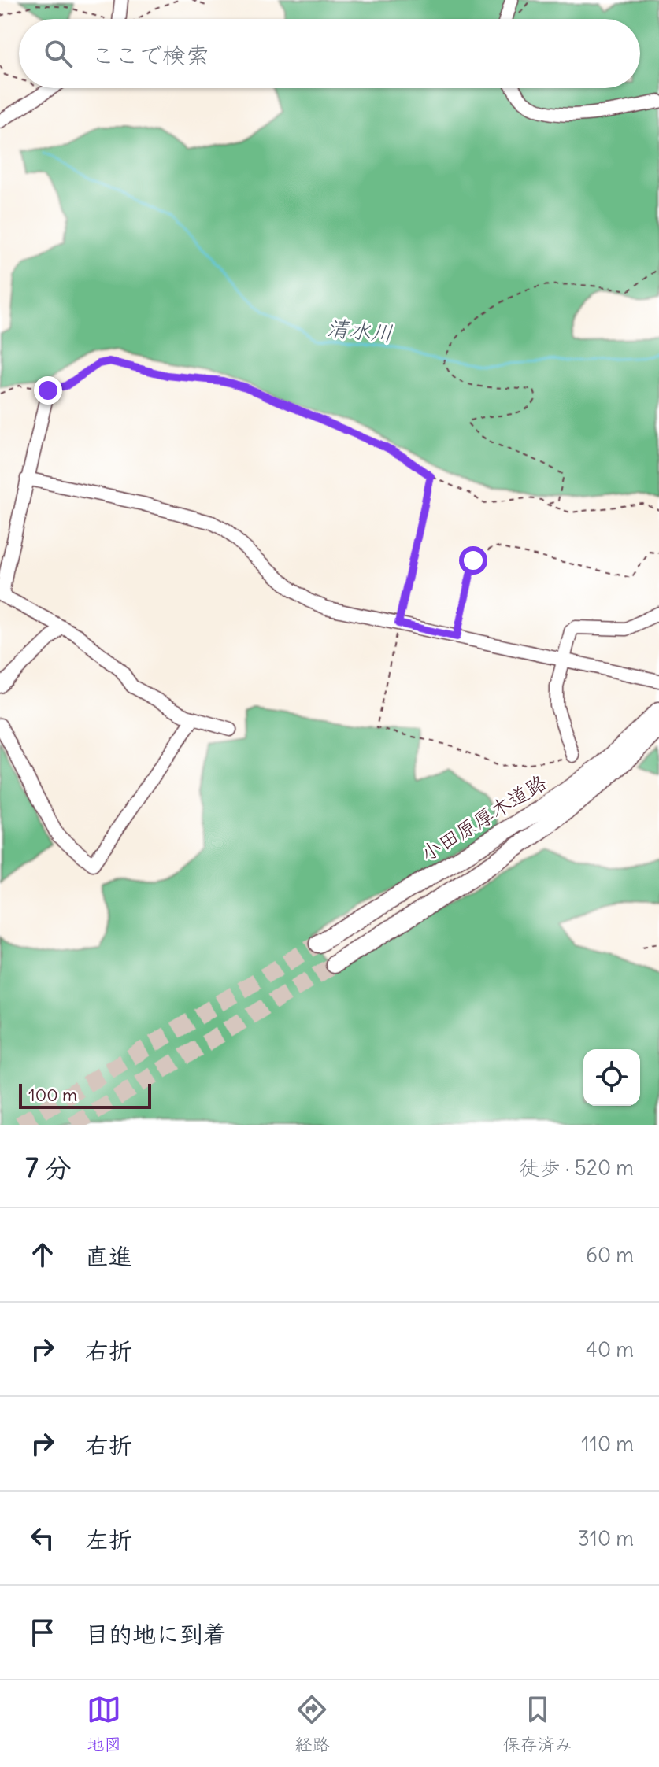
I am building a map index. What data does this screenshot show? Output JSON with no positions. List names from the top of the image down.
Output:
{
  "streets": {
    "highway": ["小田原厚木道路"]
  },
  "water": ["清水川"],
  "scale_bar": "100 m",
  "page": {
    "search": "ここで検索",
    "scale": "100 m",
    "heading": ["7 分", "徒歩 · 520 m"],
    "list": [
      ["直進", "60 m"],
      ["右折", "40 m"],
      ["右折", "110 m"],
      ["左折", "310 m"],
      "目的地に到着"
    ],
    "nav": ["地図", "経路", "保存済み"]
  }
}
